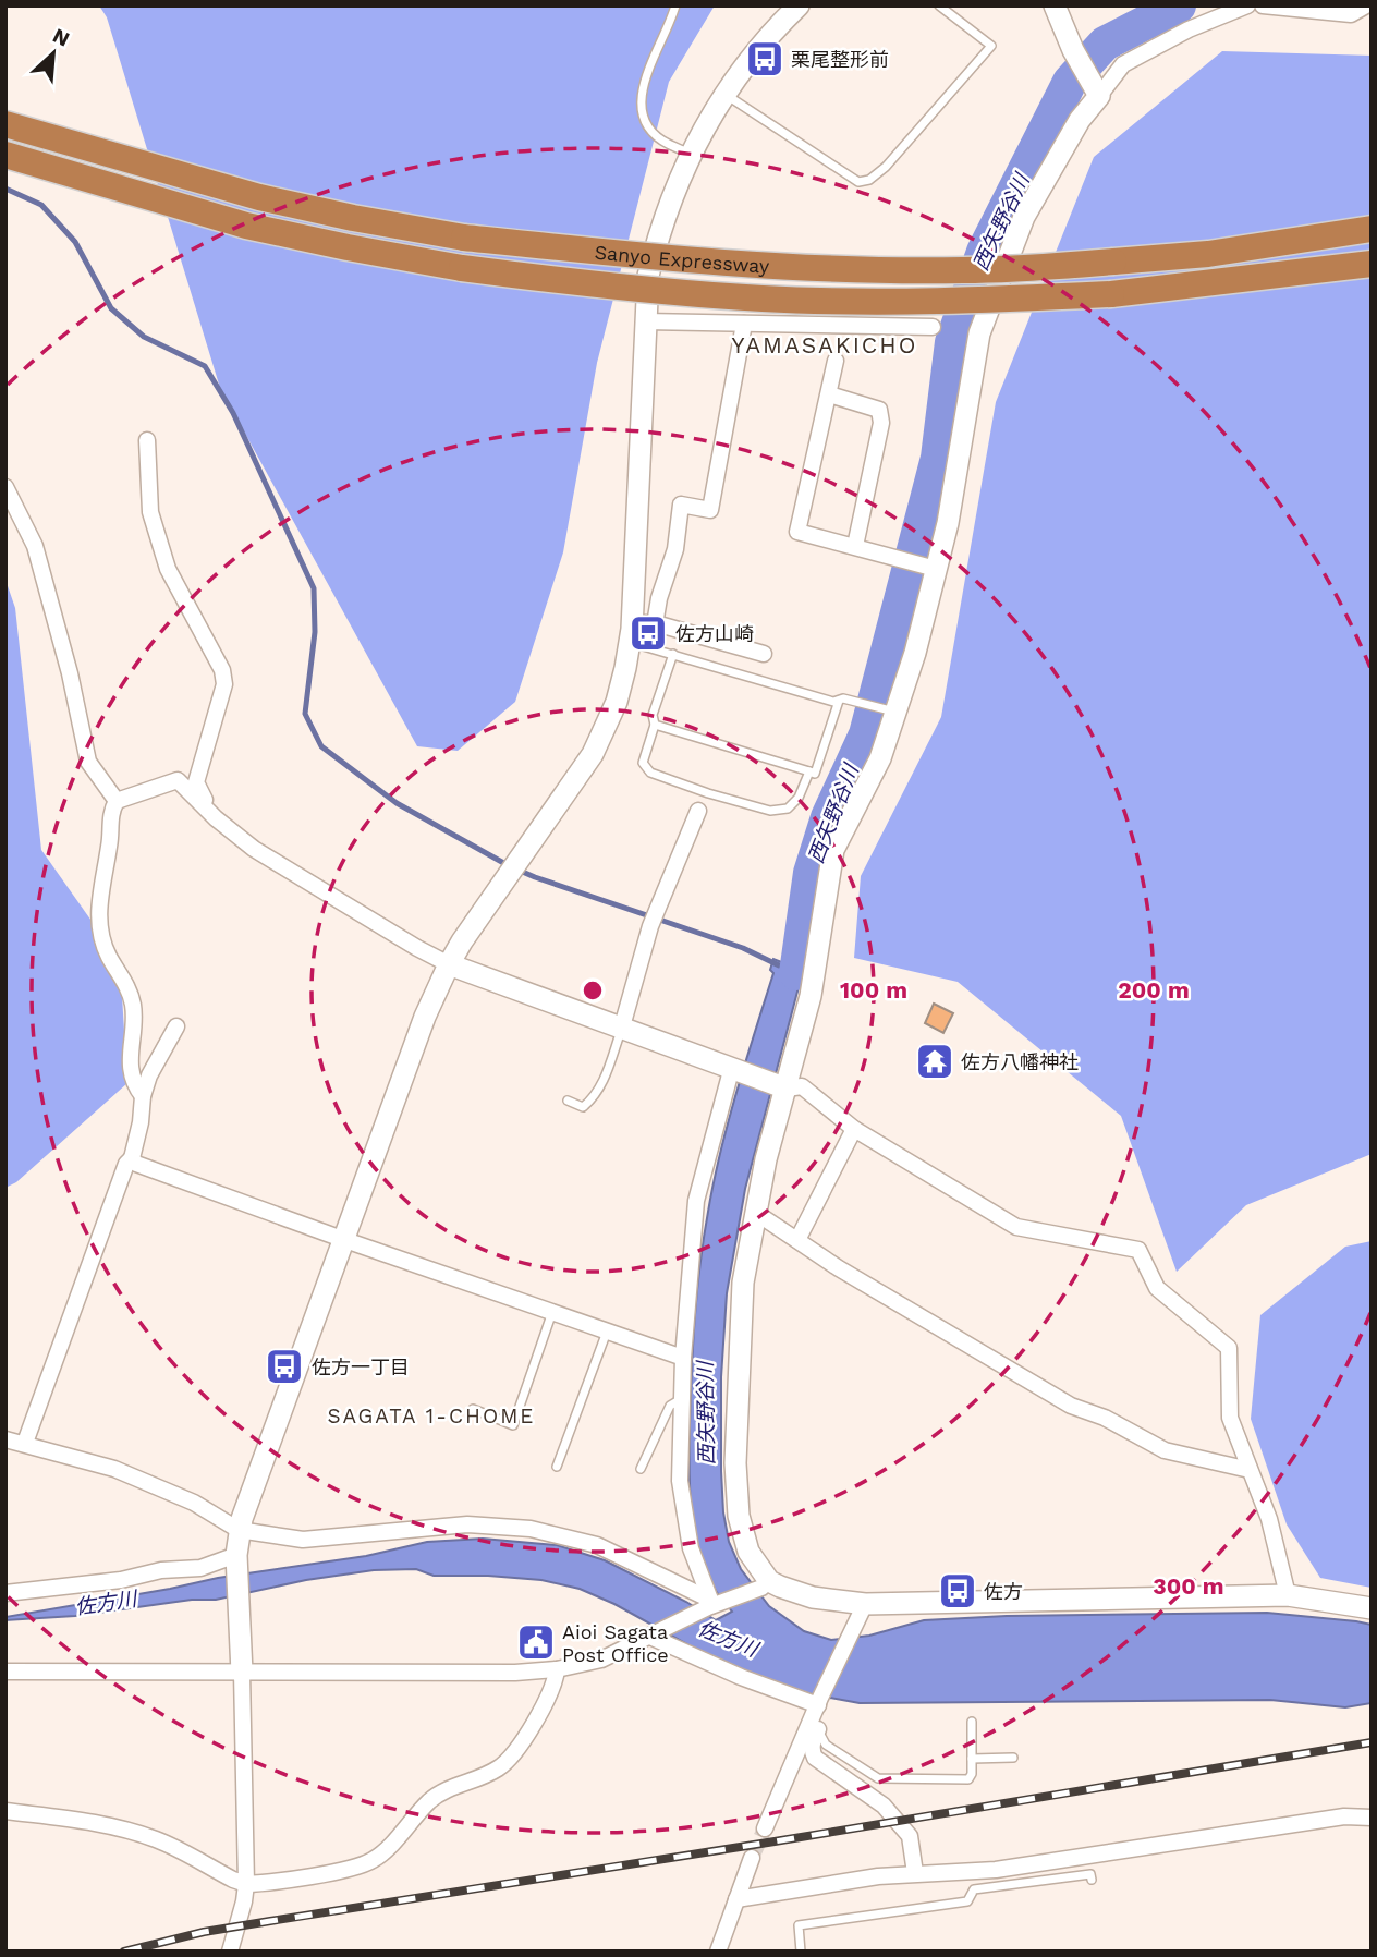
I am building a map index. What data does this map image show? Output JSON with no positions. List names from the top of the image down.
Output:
{
  "streets": {
    "highway": ["Sanyo Expressway"]
  },
  "districts": ["YAMASAKICHO", "SAGATA 1-CHOME"],
  "water": ["西矢野谷川", "佐方川"],
  "places": {
    "bus stop": [
      "栗尾整形前",
      "佐方山崎",
      "佐方一丁目",
      "佐方"
    ],
    "temple": ["佐方八幡神社"],
    "public building": ["Aioi Sagata Post Office"]
  },
  "north": "top right",
  "rings": ["100 m", "200 m", "300 m"]
}
